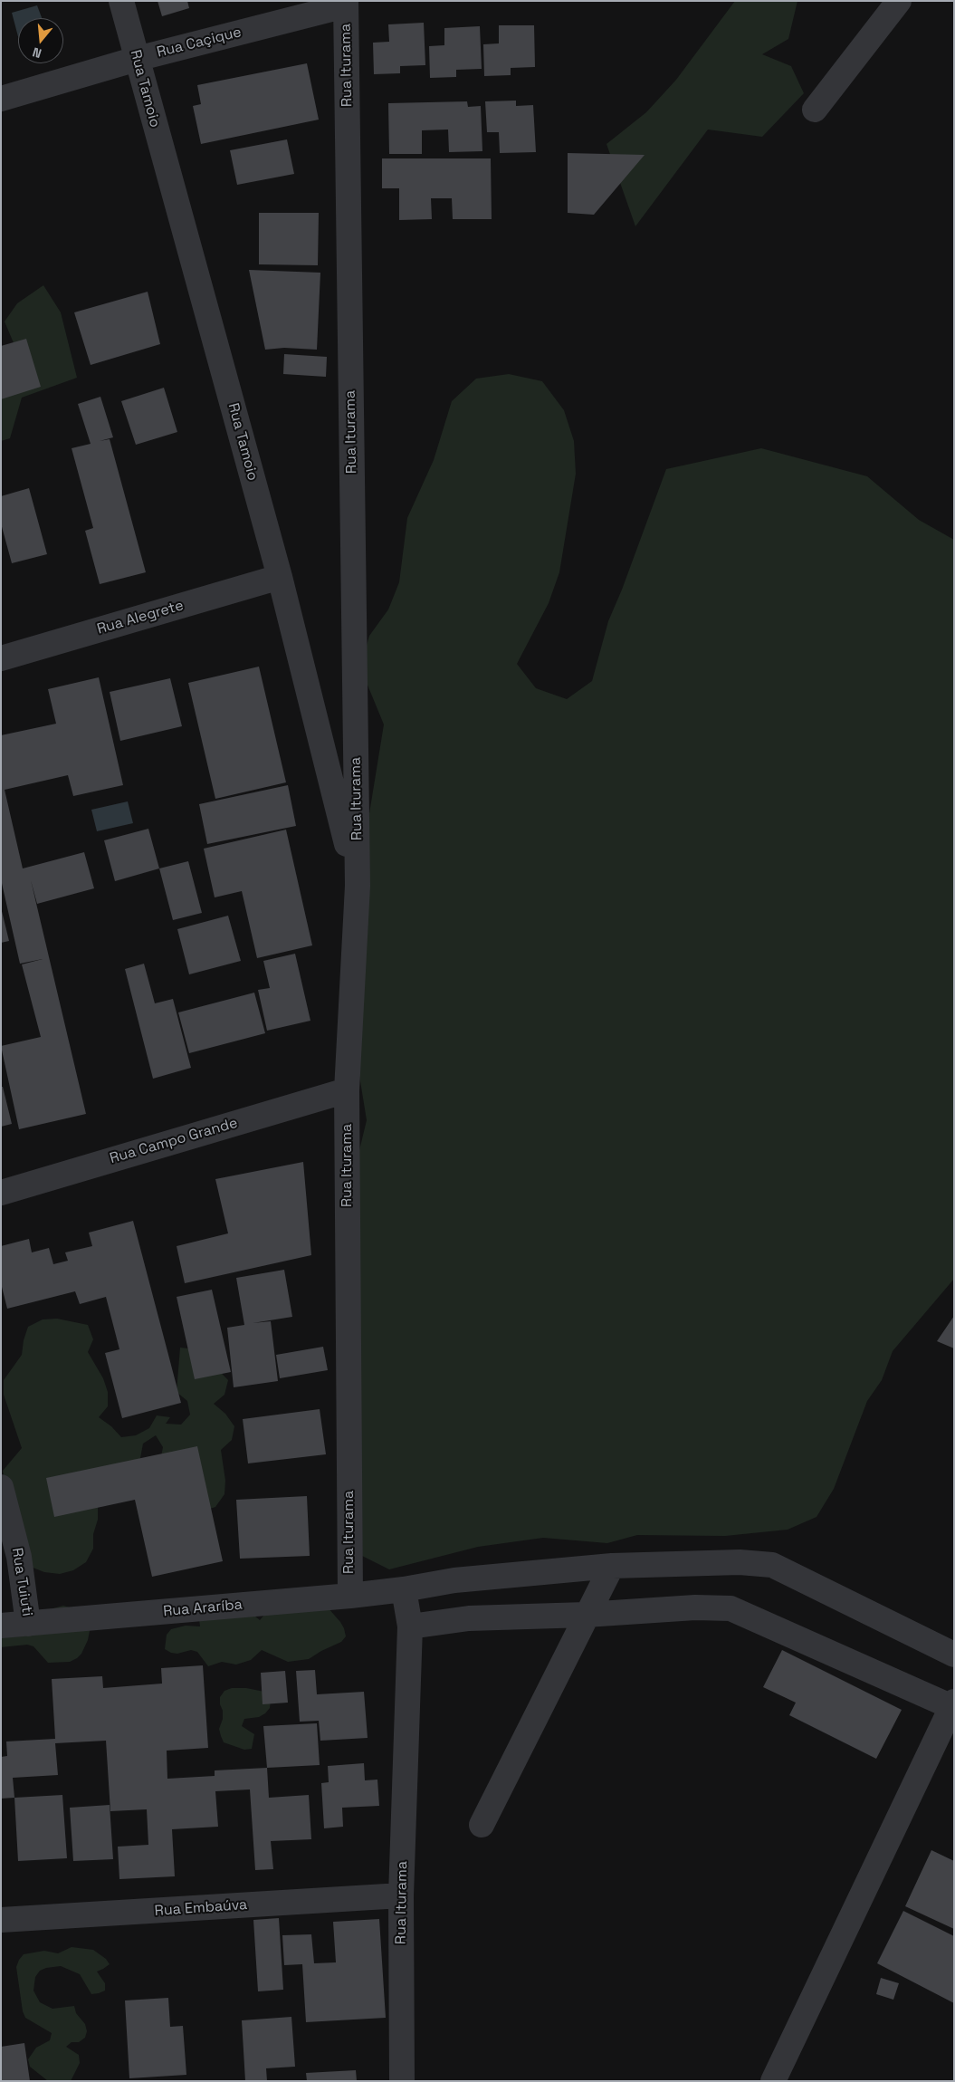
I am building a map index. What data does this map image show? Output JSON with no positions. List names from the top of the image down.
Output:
{
  "streets": {
    "street": [
      "Rua Caçique",
      "Rua Iturama",
      "Rua Tamoio",
      "Rua Alegrete",
      "Rua Campo Grande",
      "Rua Tuiuti",
      "Rua Araríba",
      "Rua Embaúva"
    ]
  },
  "crossings": [
    ["Rua Caçique", "Rua Iturama"],
    ["Rua Caçique", "Rua Tamoio"],
    ["Rua Iturama", "Rua Tamoio"],
    ["Rua Iturama", "Rua Campo Grande"],
    ["Rua Iturama", "Rua Araríba"],
    ["Rua Iturama", "Rua Embaúva"],
    ["Rua Tamoio", "Rua Alegrete"],
    ["Rua Tuiuti", "Rua Araríba"]
  ],
  "north": "bottom"
}
